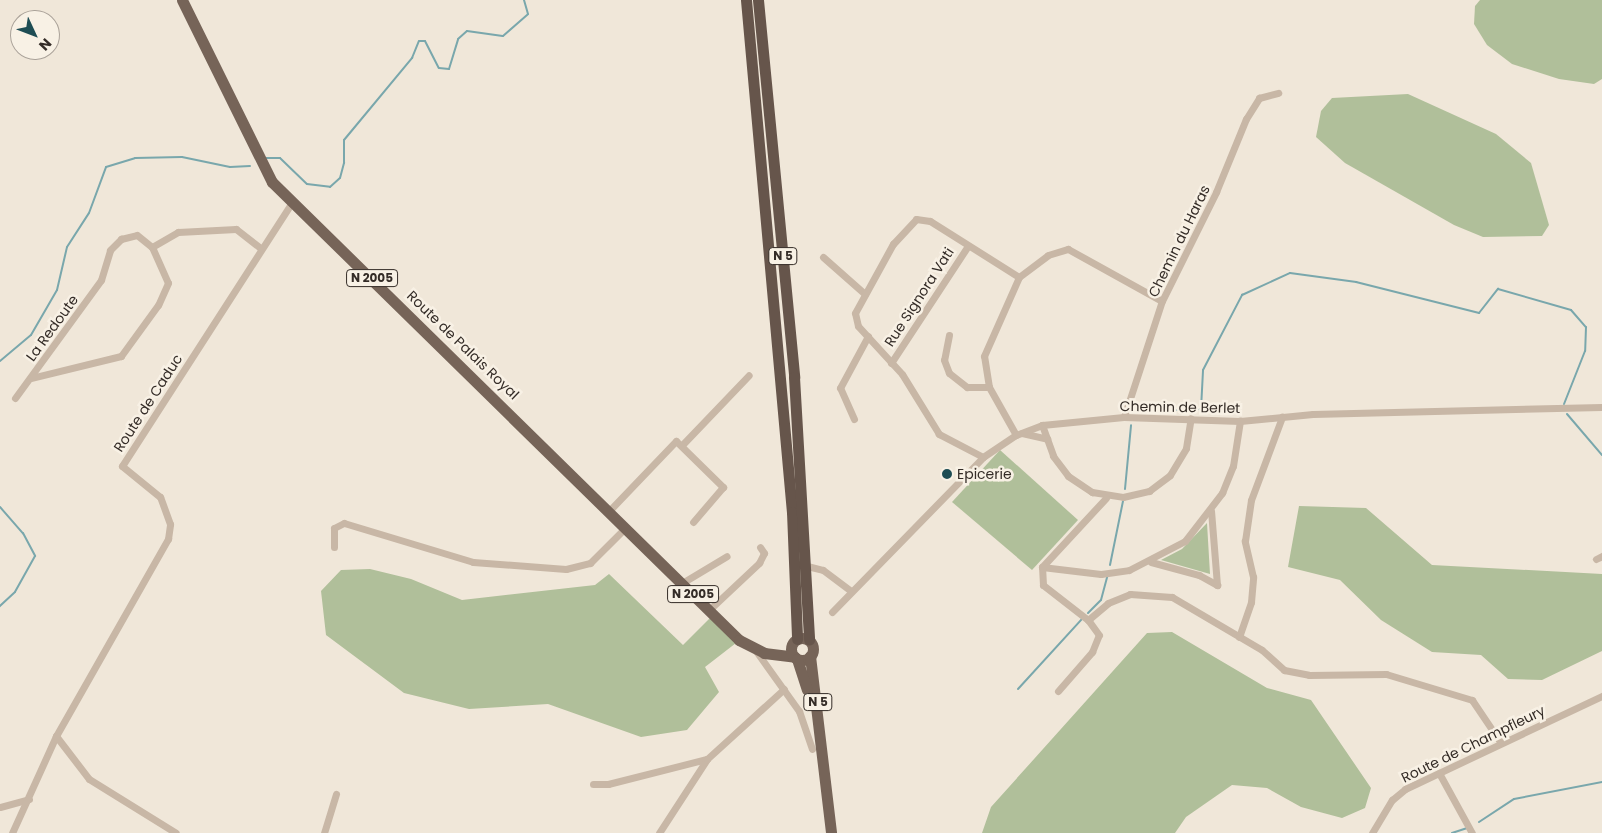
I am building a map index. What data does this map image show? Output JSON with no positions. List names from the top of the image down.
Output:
{
  "streets": {
    "highway": ["N 5"],
    "main road": ["N 2005", "Route de Palais Royal"],
    "street": [
      "Chemin du Haras",
      "Rue Signora Vati",
      "La Redoute",
      "Route de Caduc",
      "Chemin de Berlet",
      "Route de Champfleury"
    ]
  },
  "crossings": [
    ["Chemin du Haras", "Chemin de Berlet"],
    ["Route de Palais Royal", "Route de Caduc"]
  ],
  "places": ["Epicerie"],
  "north": "bottom right"
}
